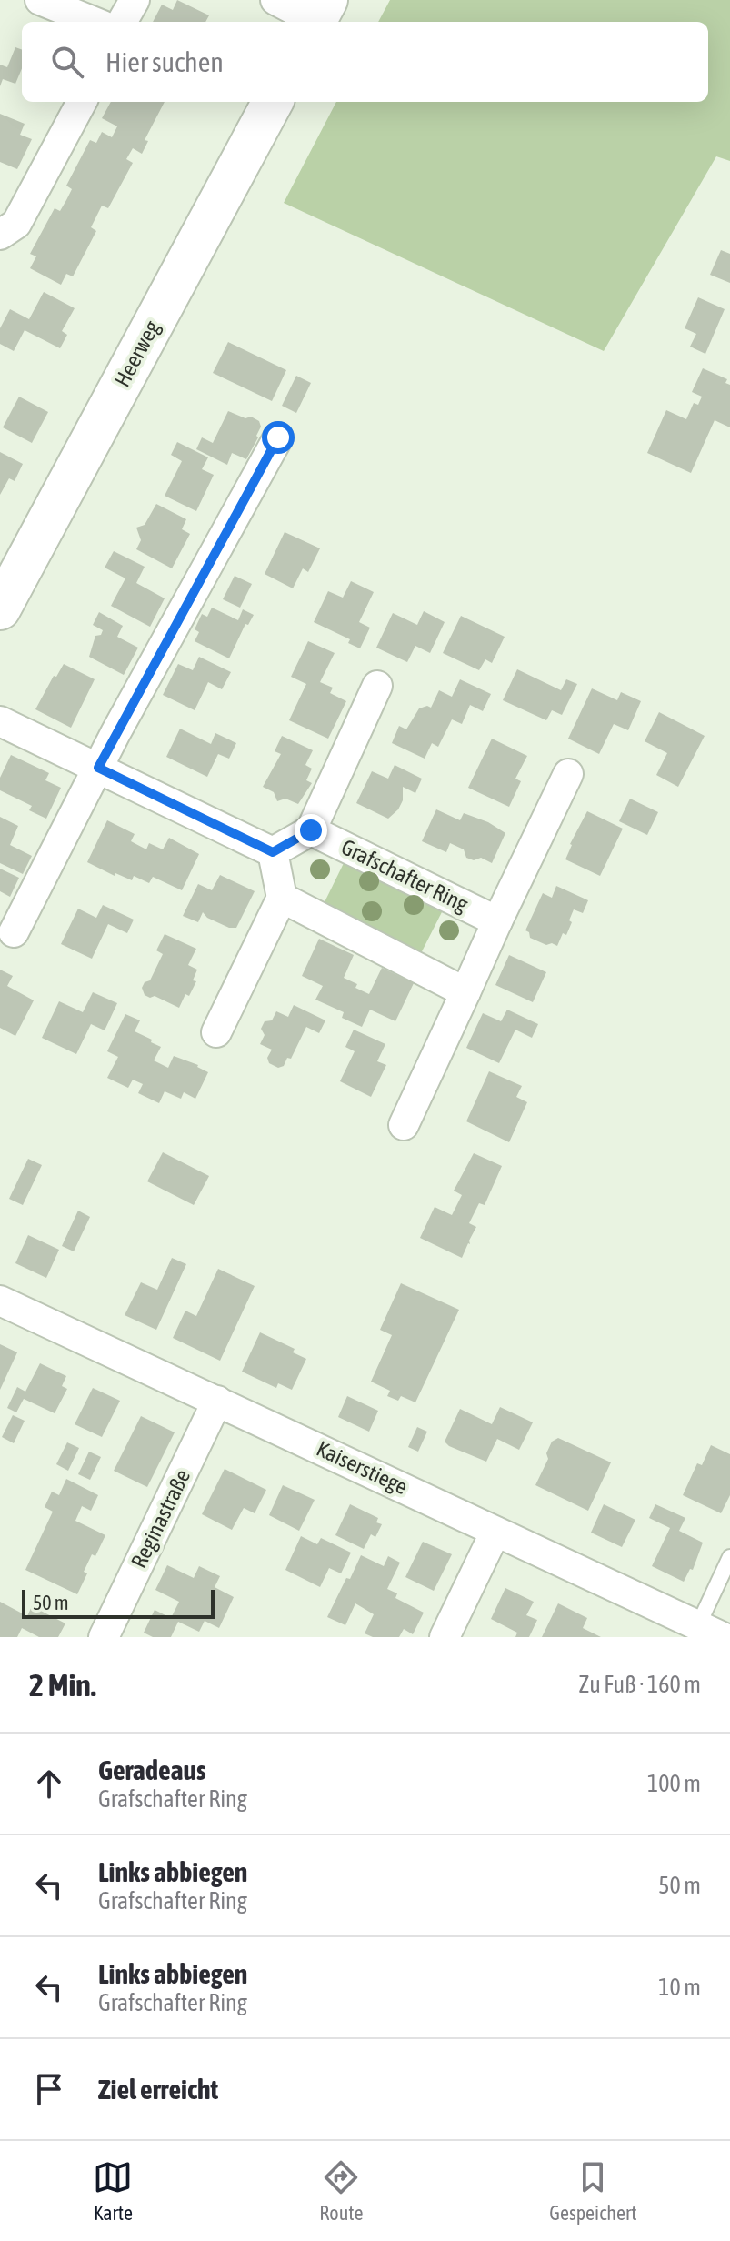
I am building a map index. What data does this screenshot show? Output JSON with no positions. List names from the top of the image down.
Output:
{
  "streets": {
    "street": [
      "Heerweg",
      "Grafschafter Ring",
      "Kaiserstiege",
      "Reginastraße"
    ]
  },
  "crossings": [
    ["Kaiserstiege", "Reginastraße"]
  ],
  "scale_bar": "50 m",
  "page": {
    "search": "Hier suchen",
    "scale": "50 m",
    "heading": ["2 Min.", "Zu Fuß · 160 m"],
    "list": [
      ["Geradeaus", "Grafschafter Ring", "100 m"],
      ["Links abbiegen", "Grafschafter Ring", "50 m"],
      ["Links abbiegen", "Grafschafter Ring", "10 m"],
      "Ziel erreicht"
    ],
    "nav": ["Karte", "Route", "Gespeichert"]
  }
}
